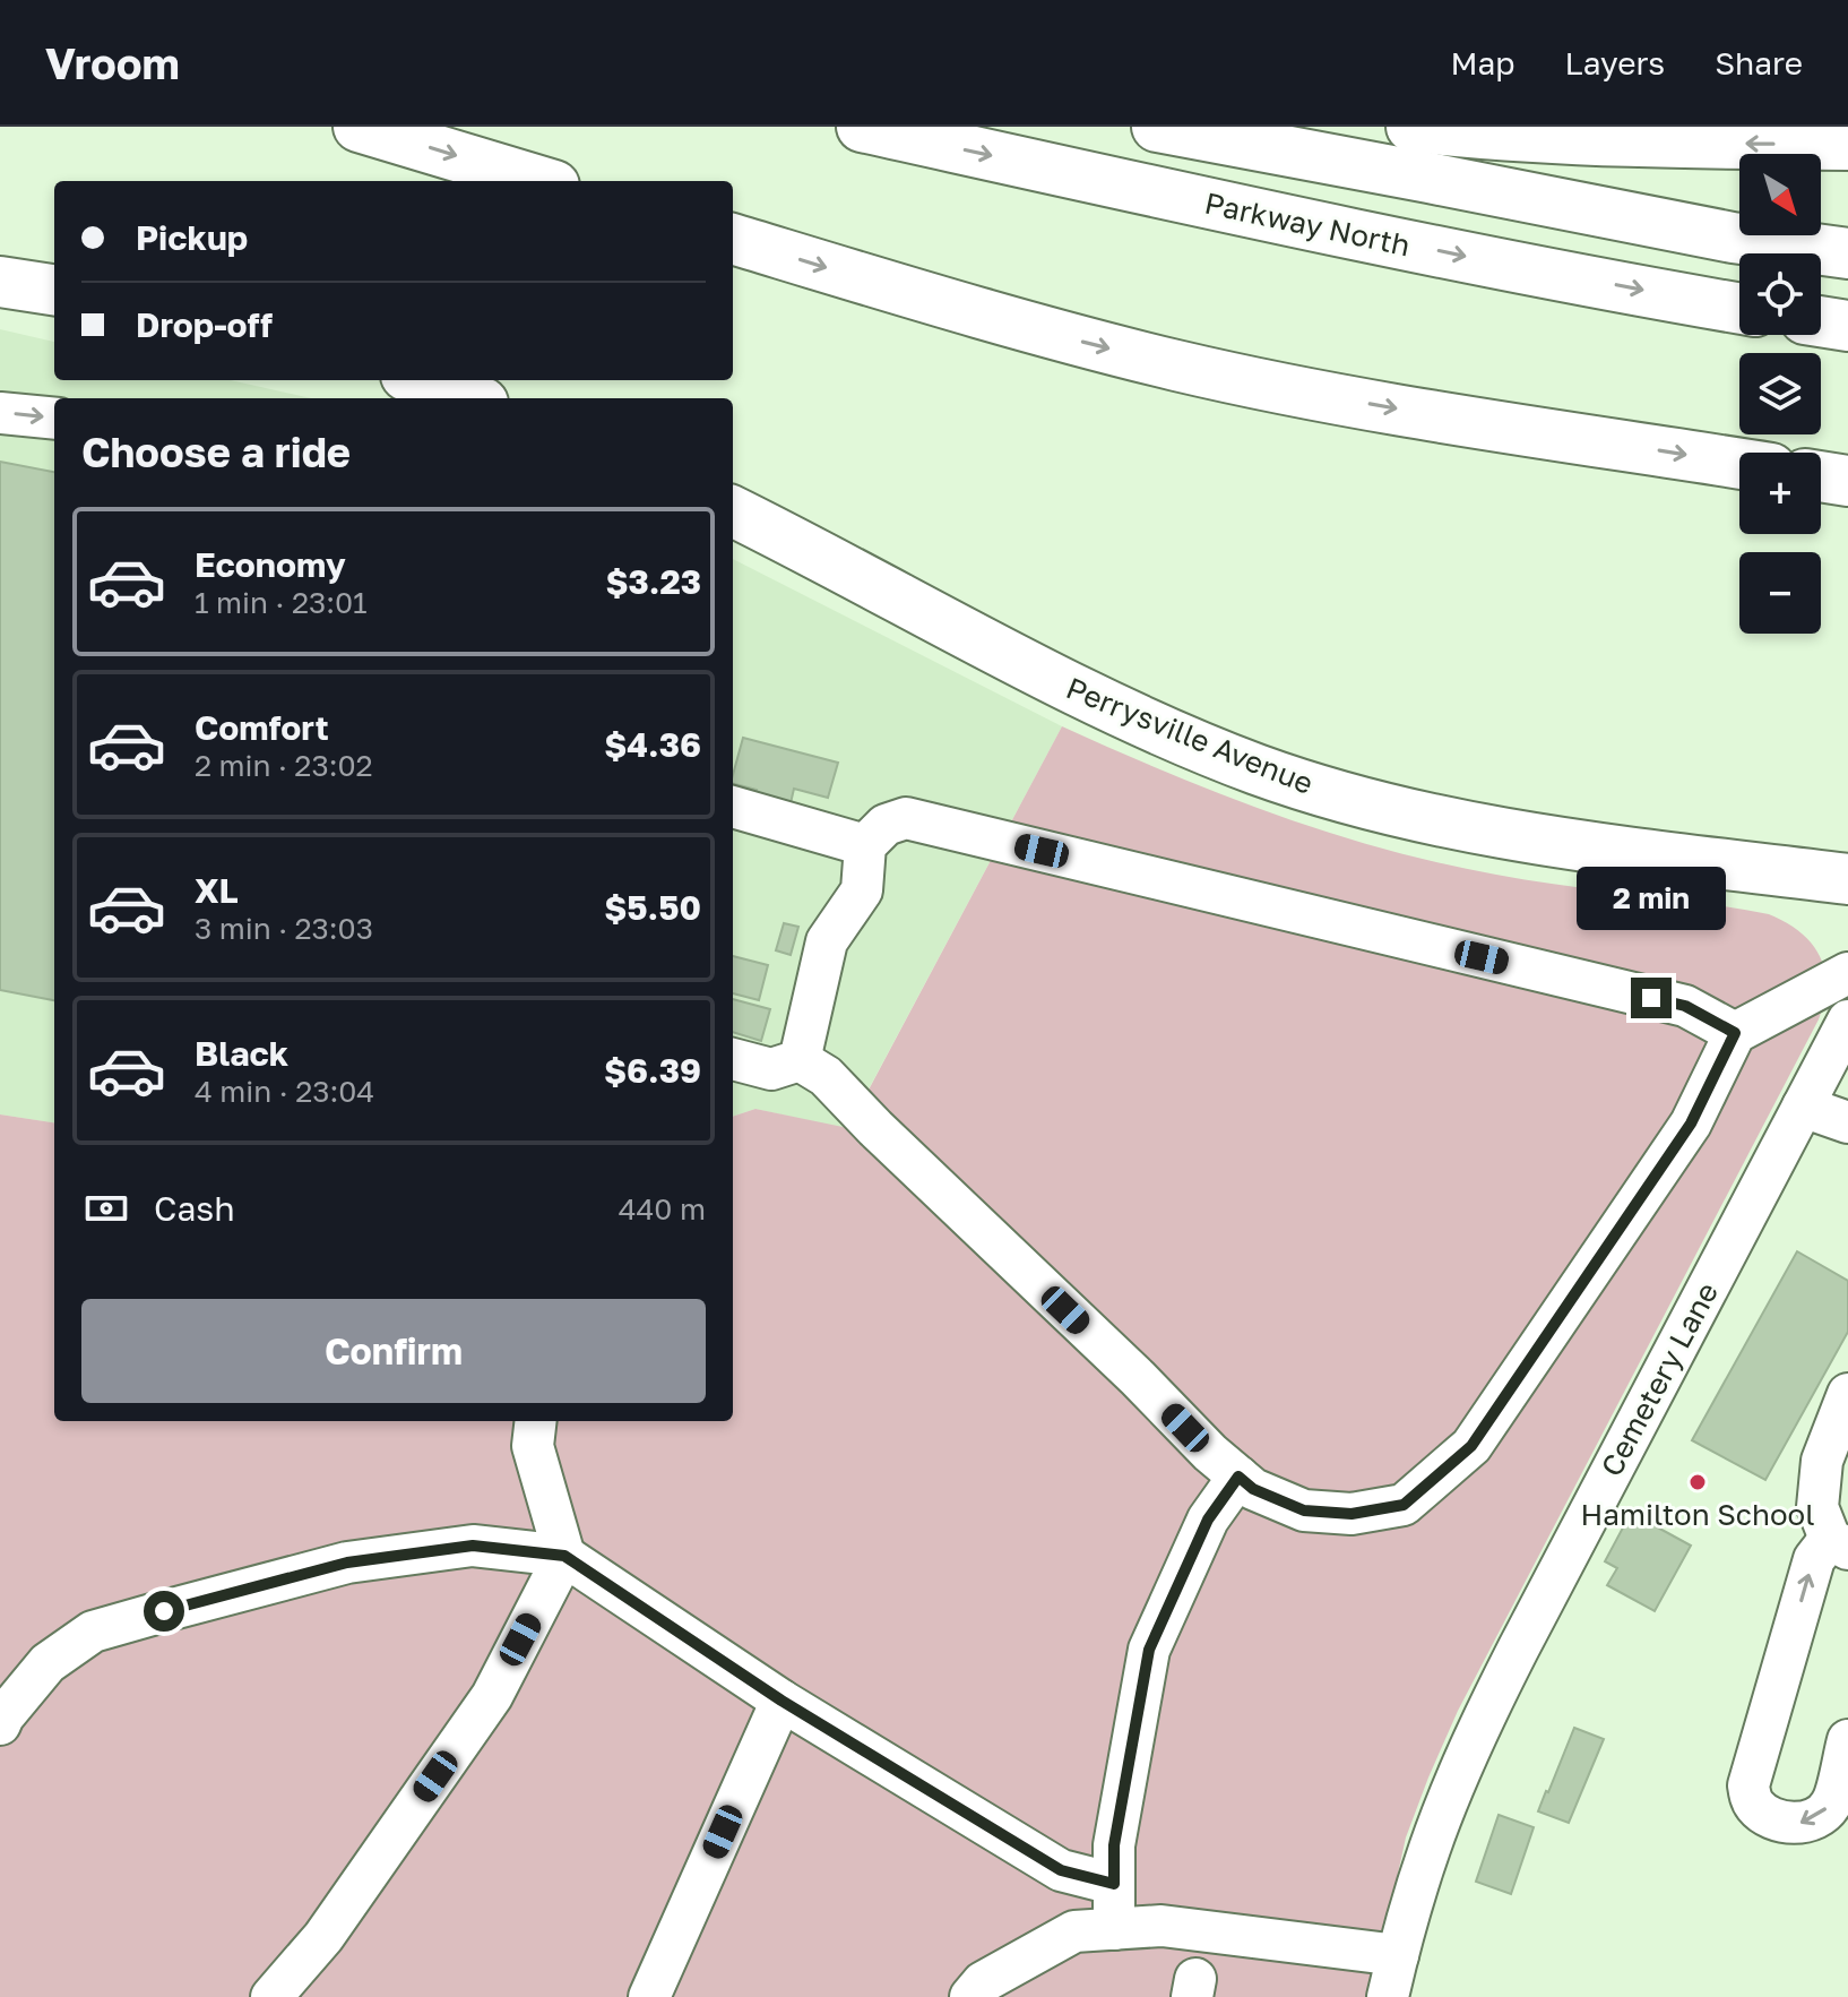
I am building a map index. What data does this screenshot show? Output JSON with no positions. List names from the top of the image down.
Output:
{
  "streets": {
    "main road": ["Parkway North", "Perrysville Avenue"],
    "street": ["Cemetery Lane"]
  },
  "places": ["Hamilton School"],
  "north": "bottom right",
  "page": {
    "header": "Vroom",
    "nav": ["Map", "Layers", "Share"],
    "map_buttons": ["+", "−"],
    "banner": ["Pickup", "Drop-off"],
    "heading": "Choose a ride",
    "list": [
      {
        "name": "Economy",
        "note": "1 min · 23:01",
        "value": "$3.23"
      },
      {
        "name": "Comfort",
        "note": "2 min · 23:02",
        "value": "$4.36"
      },
      {
        "name": "XL",
        "note": "3 min · 23:03",
        "value": "$5.50"
      },
      {
        "name": "Black",
        "note": "4 min · 23:04",
        "value": "$6.39"
      }
    ],
    "bubble": "2 min",
    "pay": ["Cash", "440 m"],
    "buttons": "Confirm"
  }
}
